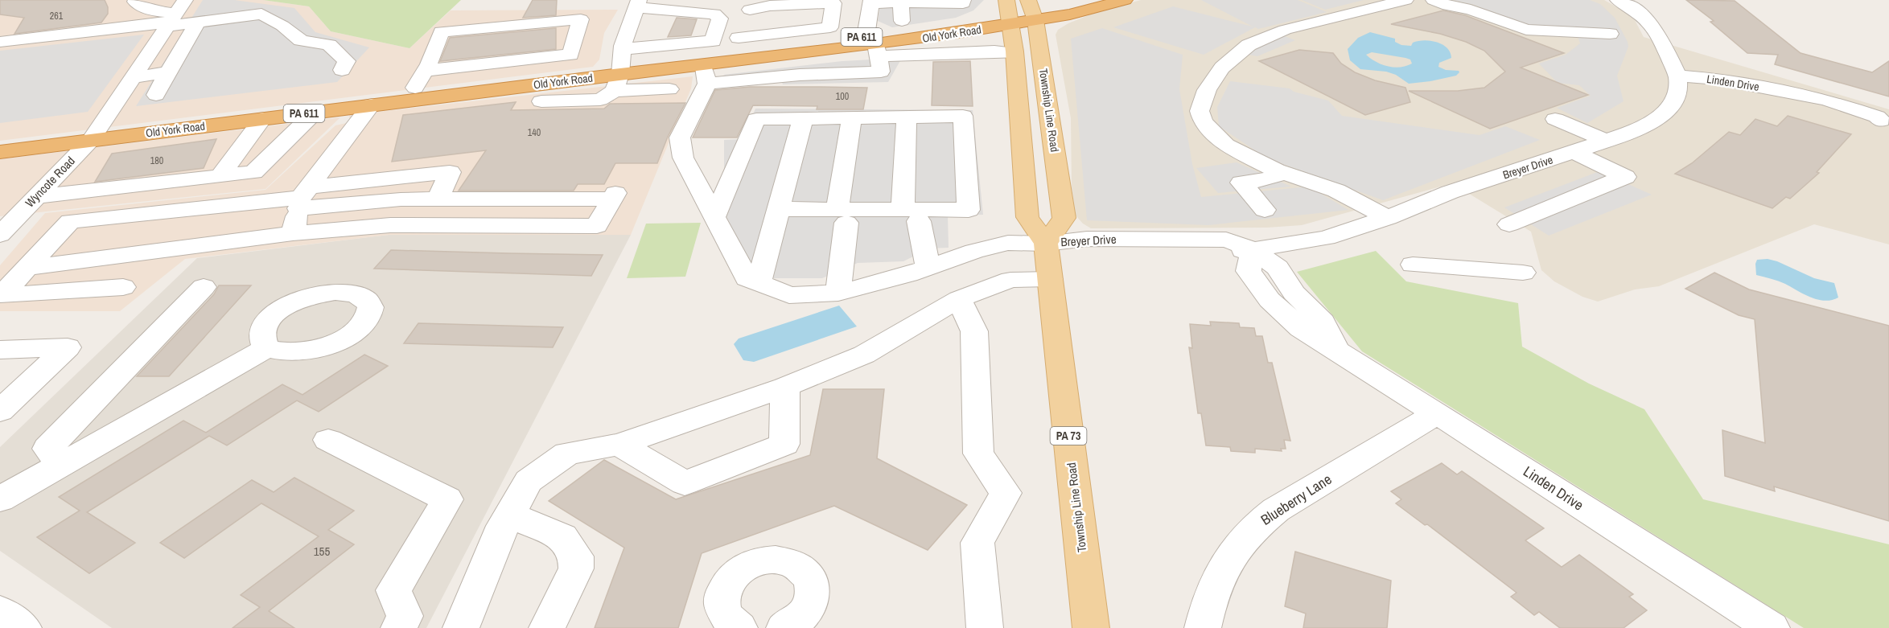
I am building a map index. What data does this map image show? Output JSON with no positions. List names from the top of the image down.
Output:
{
  "streets": {
    "highway": ["Old York Road", "PA 611"],
    "main road": ["Township Line Road", "PA 73"],
    "street": [
      "Linden Drive",
      "Breyer Drive",
      "Wyncote Road",
      "Blueberry Lane"
    ]
  },
  "crossings": [
    ["Old York Road", "Township Line Road"],
    ["Old York Road", "Breyer Drive"],
    ["Old York Road", "Wyncote Road"],
    ["Linden Drive", "Breyer Drive"],
    ["Linden Drive", "Blueberry Lane"],
    ["Township Line Road", "Breyer Drive"]
  ],
  "house_numbers": [
    "261",
    "100",
    "140",
    "180",
    "155"
  ]
}
